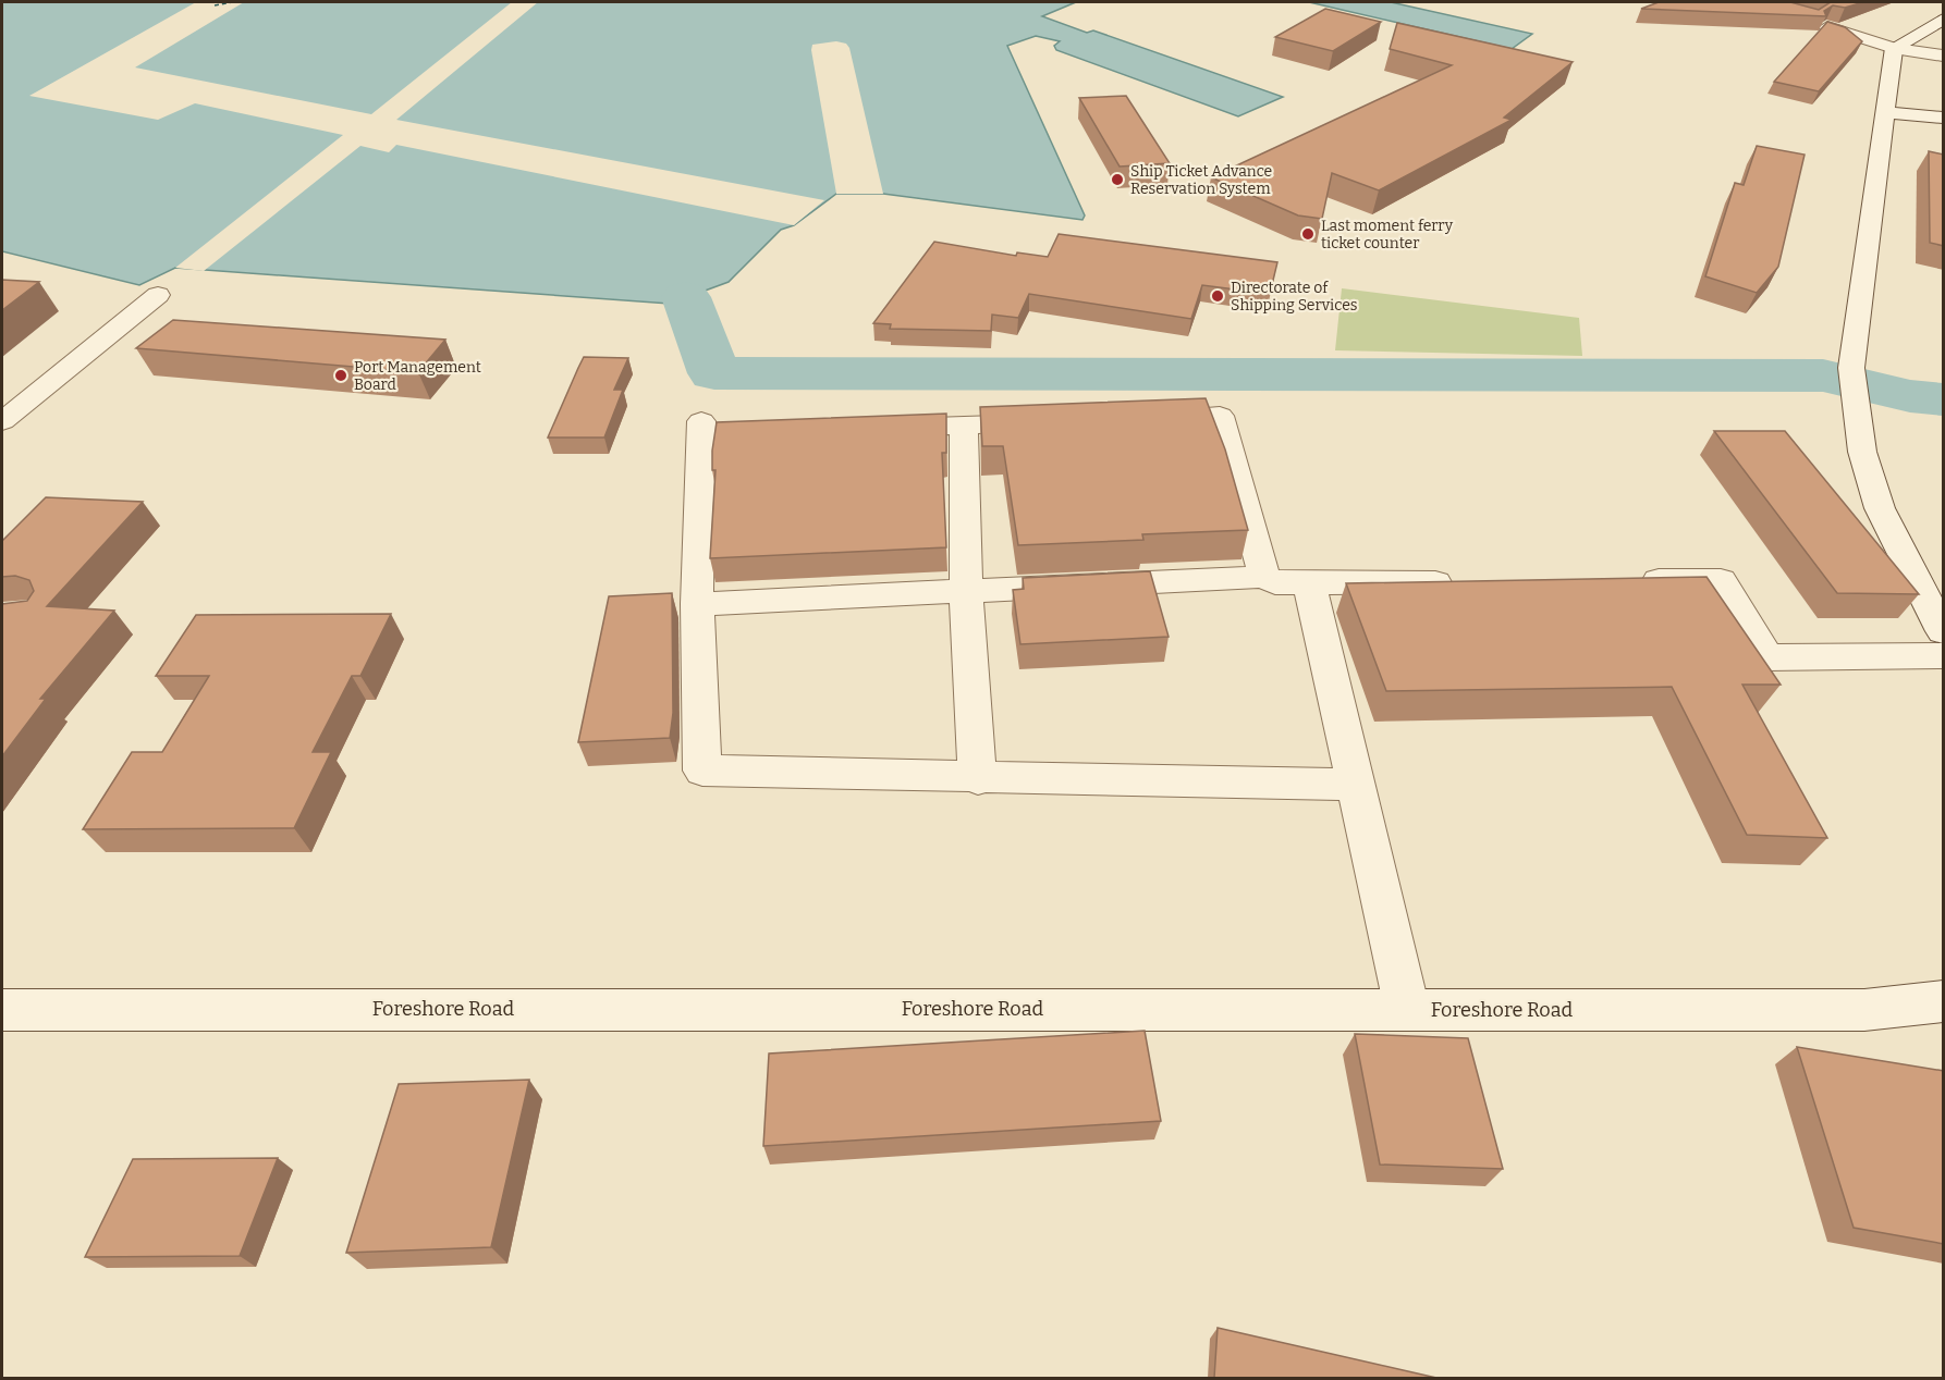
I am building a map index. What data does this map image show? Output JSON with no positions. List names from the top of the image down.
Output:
{
  "streets": {
    "street": ["Foreshore Road"]
  },
  "places": [
    "Ship Ticket Advance Reservation System",
    "Last moment ferry ticket counter",
    "Directorate of Shipping Services",
    "Port Management Board"
  ]
}
